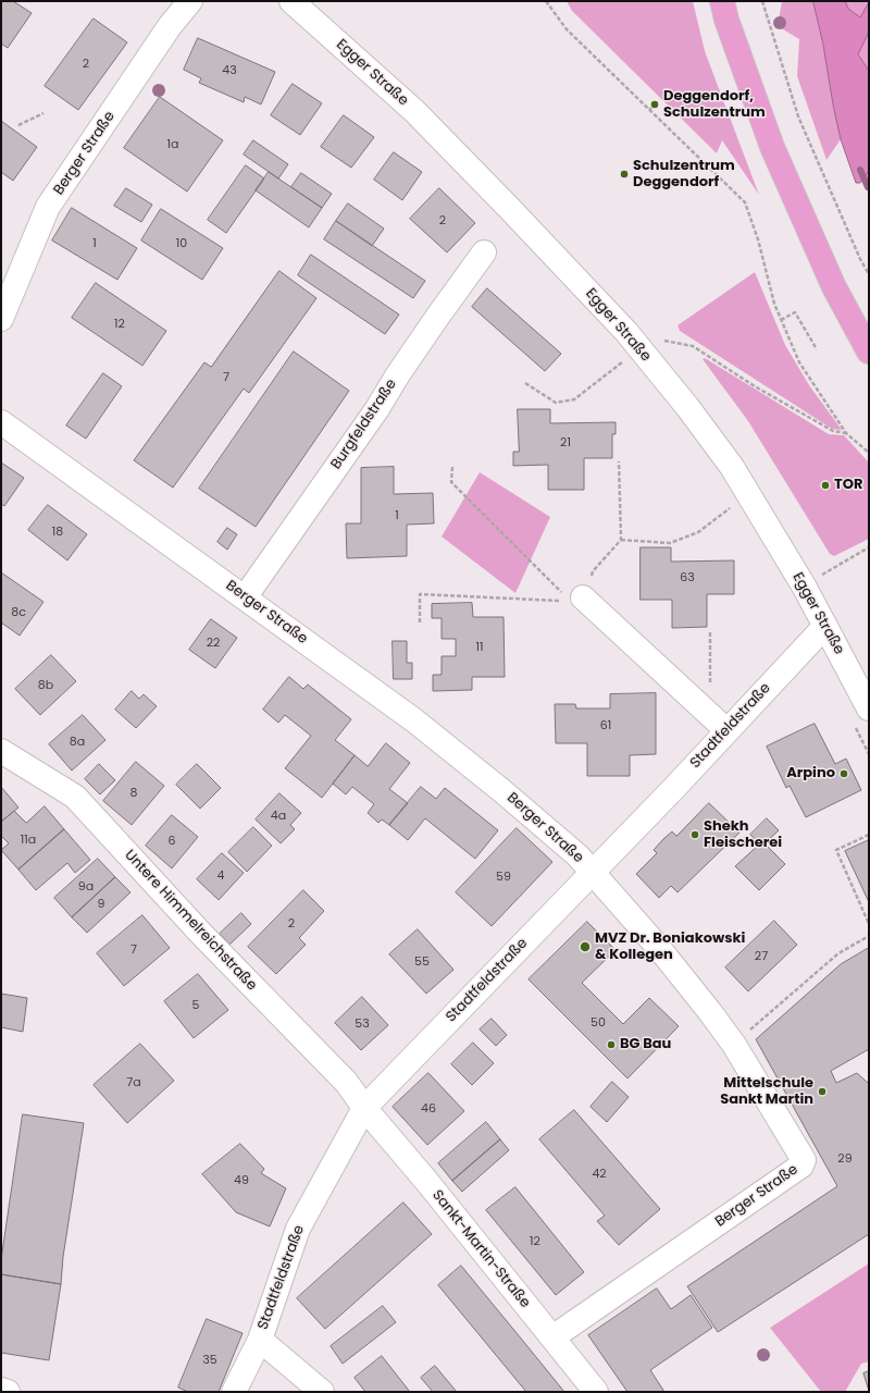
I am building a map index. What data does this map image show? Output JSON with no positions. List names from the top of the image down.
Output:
{
  "streets": {
    "street": [
      "Egger Straße",
      "Berger Straße",
      "Burgfeldstraße",
      "Stadtfeldstraße",
      "Untere Himmelreichstraße",
      "Sankt-Martin-Straße"
    ]
  },
  "crossings": [
    ["Egger Straße", "Stadtfeldstraße"],
    ["Berger Straße", "Burgfeldstraße"],
    ["Berger Straße", "Stadtfeldstraße"],
    ["Berger Straße", "Sankt-Martin-Straße"],
    ["Stadtfeldstraße", "Untere Himmelreichstraße"],
    ["Stadtfeldstraße", "Sankt-Martin-Straße"],
    ["Untere Himmelreichstraße", "Sankt-Martin-Straße"]
  ],
  "places": [
    "Deggendorf, Schulzentrum",
    "Schulzentrum Deggendorf",
    "TOR",
    "Arpino",
    "Shekh Fleischerei",
    "MVZ Dr. Boniakowski & Kollegen",
    "BG Bau",
    "Mittelschule Sankt Martin"
  ],
  "house_numbers": [
    "2",
    "43",
    "1a",
    "2",
    "1",
    "10",
    "12",
    "7",
    "21",
    "1",
    "18",
    "63",
    "8c",
    "22",
    "11",
    "8b",
    "61",
    "8a",
    "8",
    "4a",
    "11a",
    "6",
    "4",
    "59",
    "9a",
    "9",
    "2",
    "7",
    "27",
    "55",
    "5",
    "50",
    "53",
    "7a",
    "46",
    "29",
    "42",
    "49",
    "12",
    "35"
  ]
}
